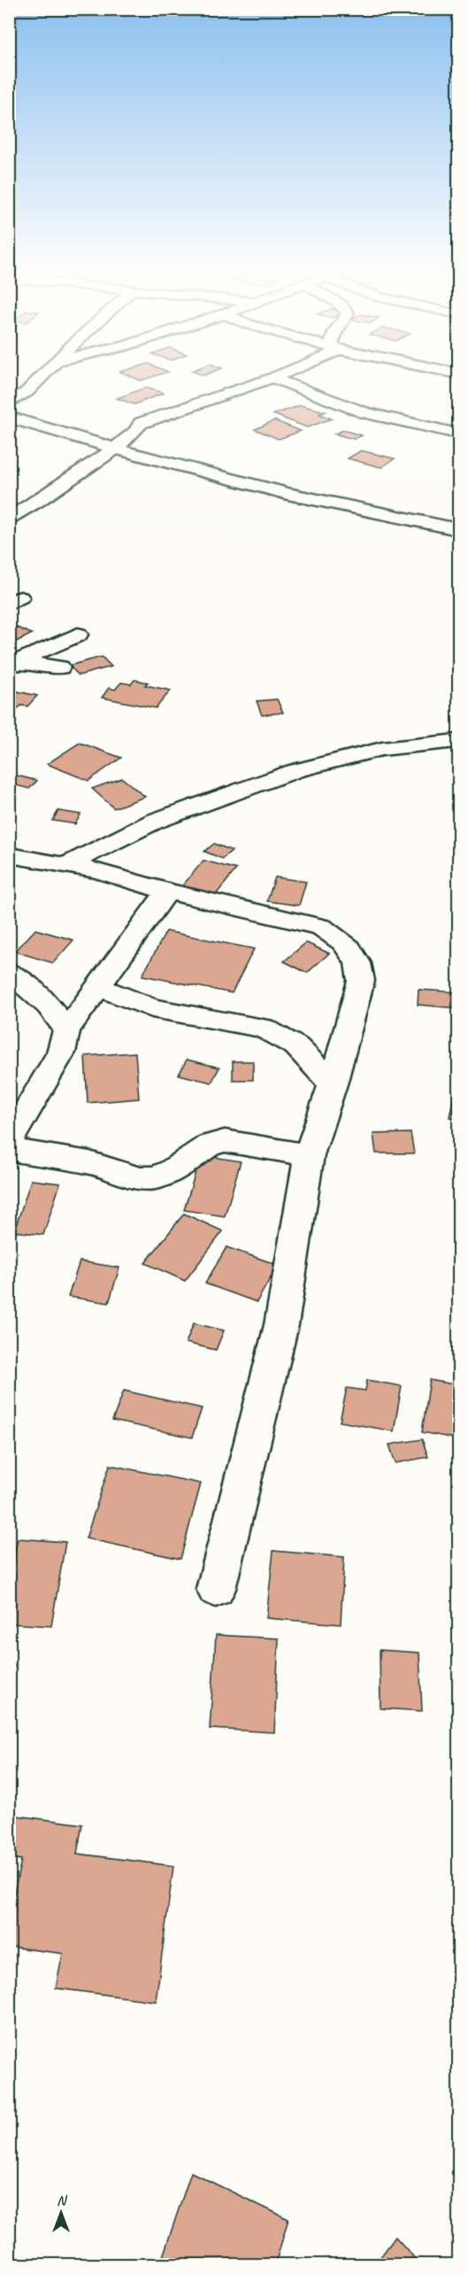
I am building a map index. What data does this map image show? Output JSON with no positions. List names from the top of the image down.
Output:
{
  "north": "top"
}
